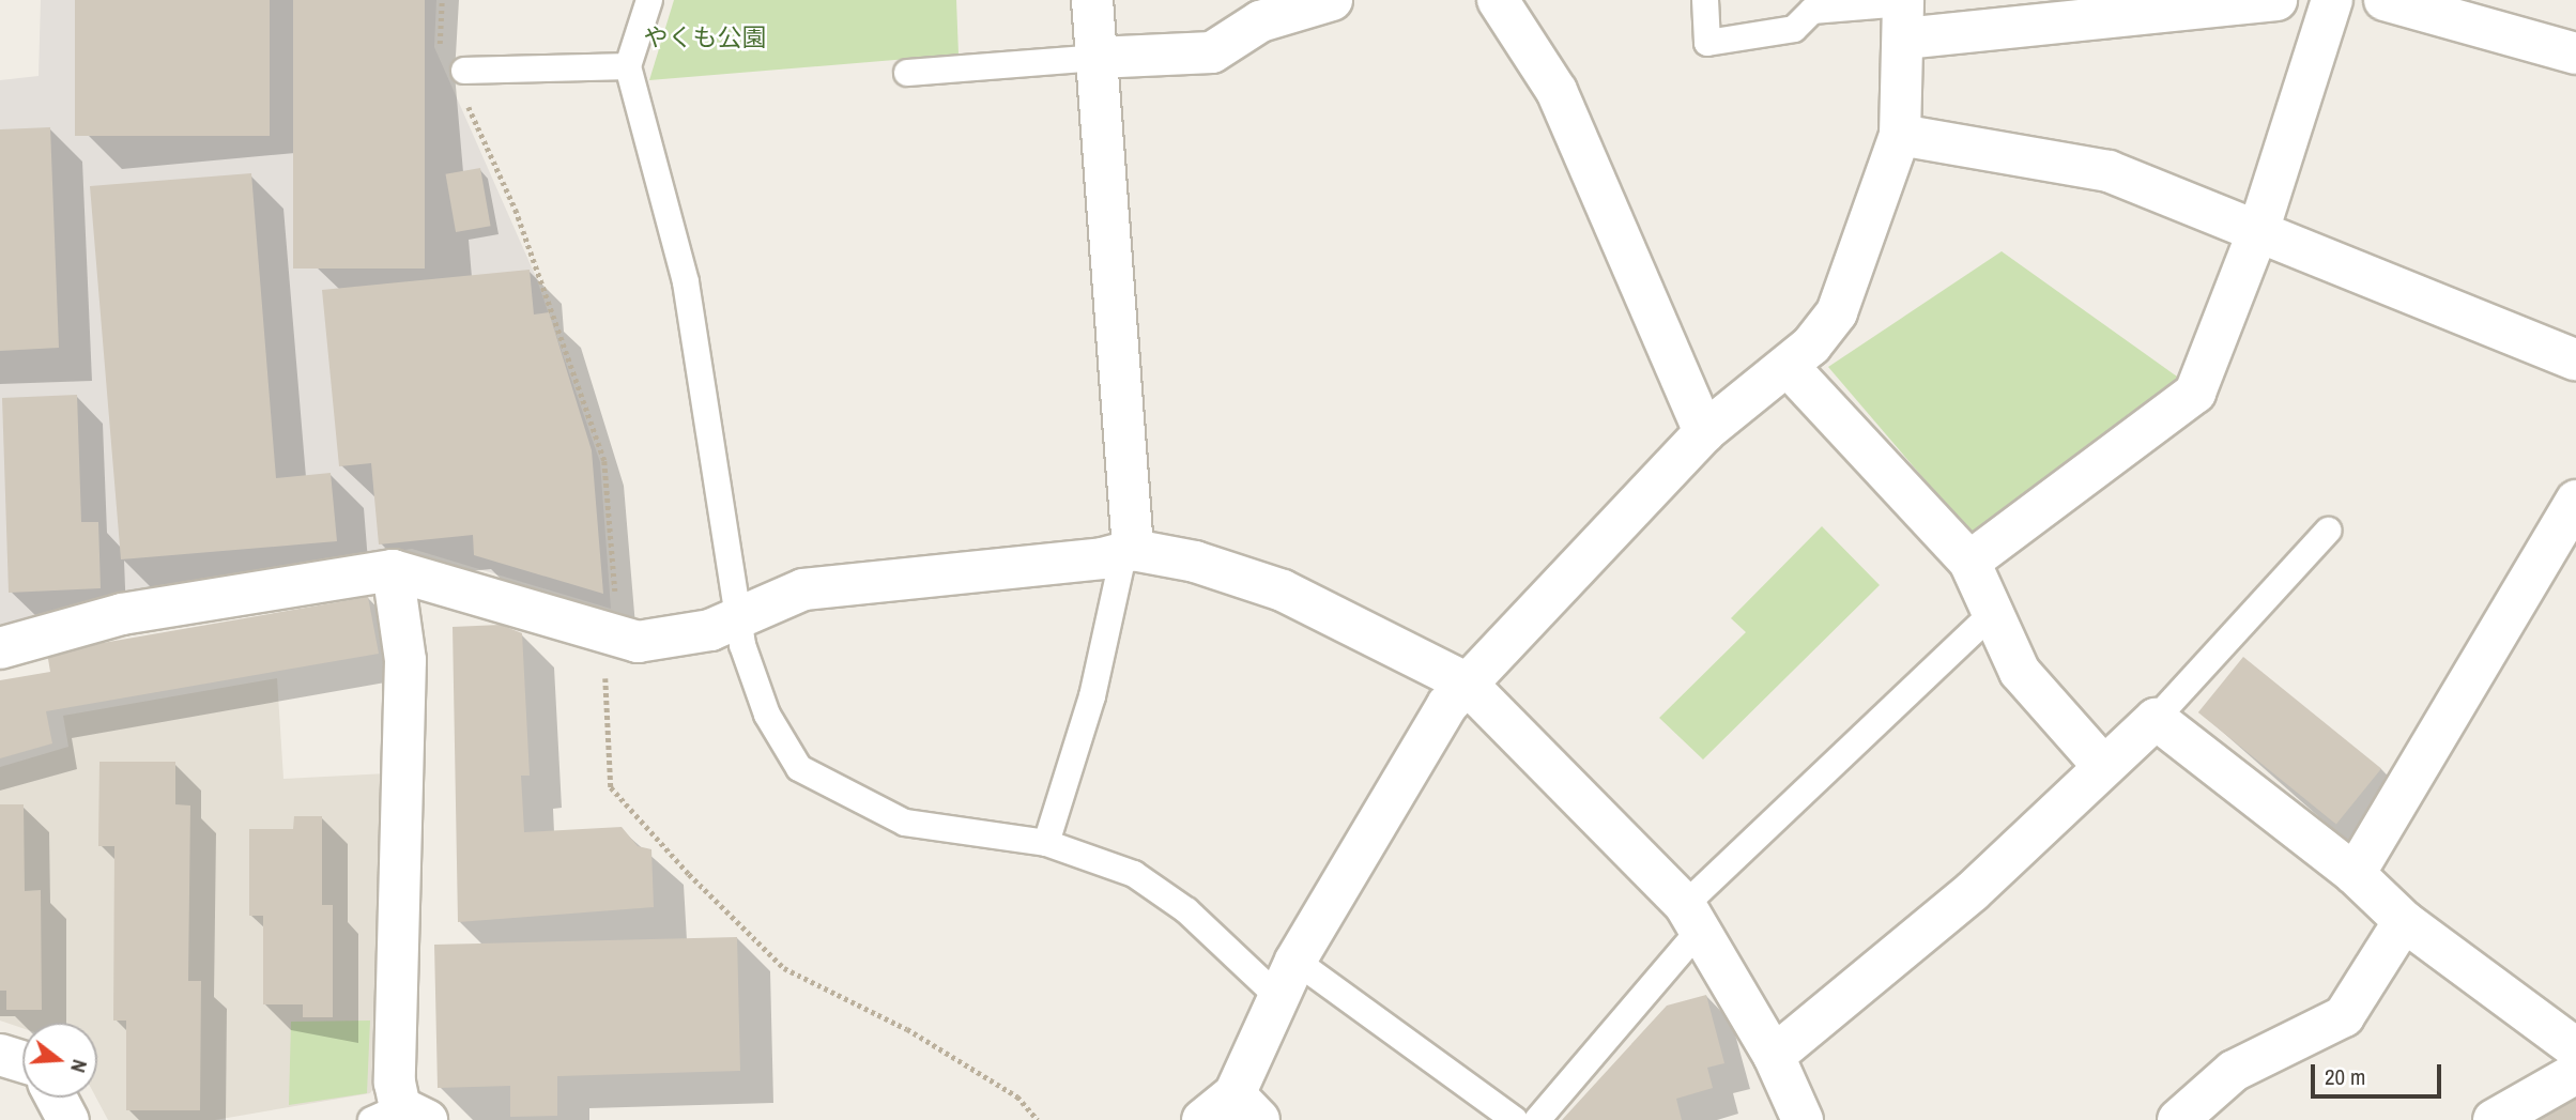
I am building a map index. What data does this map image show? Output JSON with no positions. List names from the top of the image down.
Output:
{
  "parks": ["やくも公園"],
  "scale_bar": "20 m",
  "north": "right"
}
